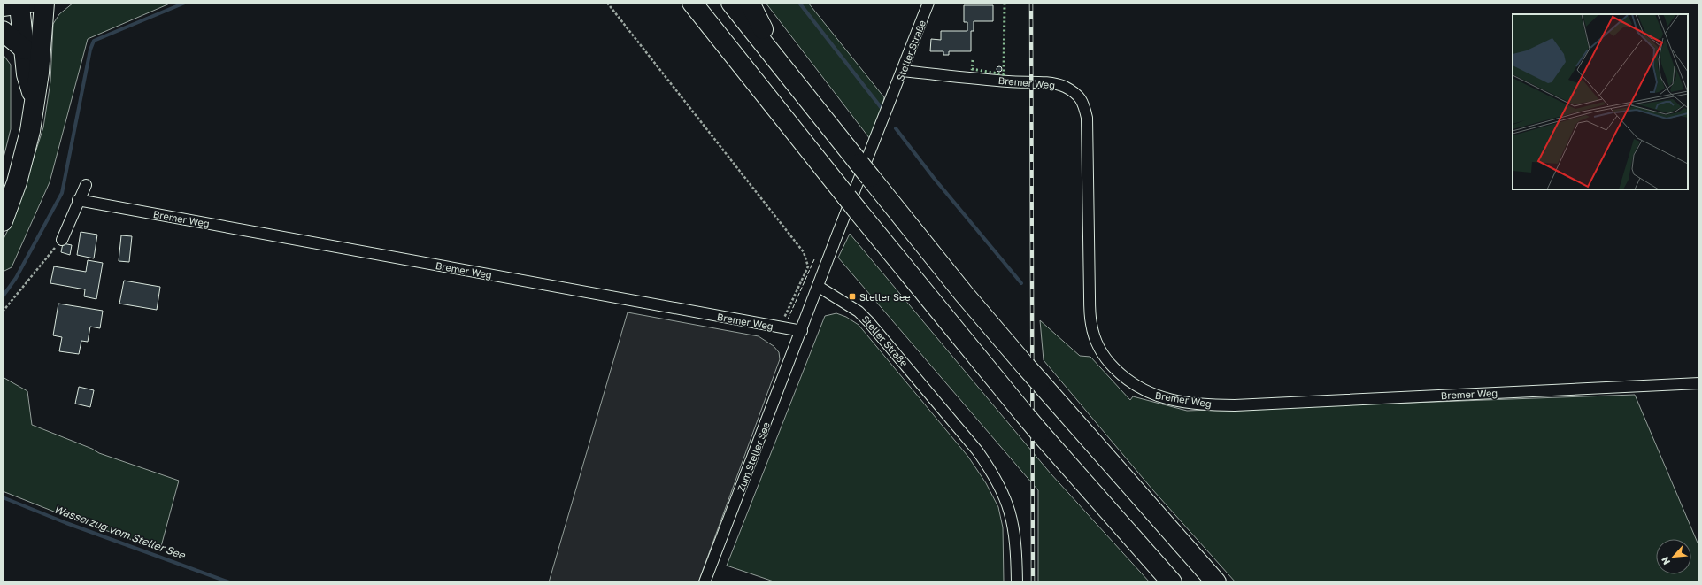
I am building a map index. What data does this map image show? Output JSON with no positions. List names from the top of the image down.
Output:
{
  "streets": {
    "street": ["Steller Straße", "Bremer Weg", "Zum Steller See"]
  },
  "crossings": [
    ["Steller Straße", "Bremer Weg"],
    ["Bremer Weg", "Zum Steller See"]
  ],
  "water": ["Wasserzug vom Steller See"],
  "places": {
    "transit": ["Steller See"]
  },
  "north": "bottom left"
}
